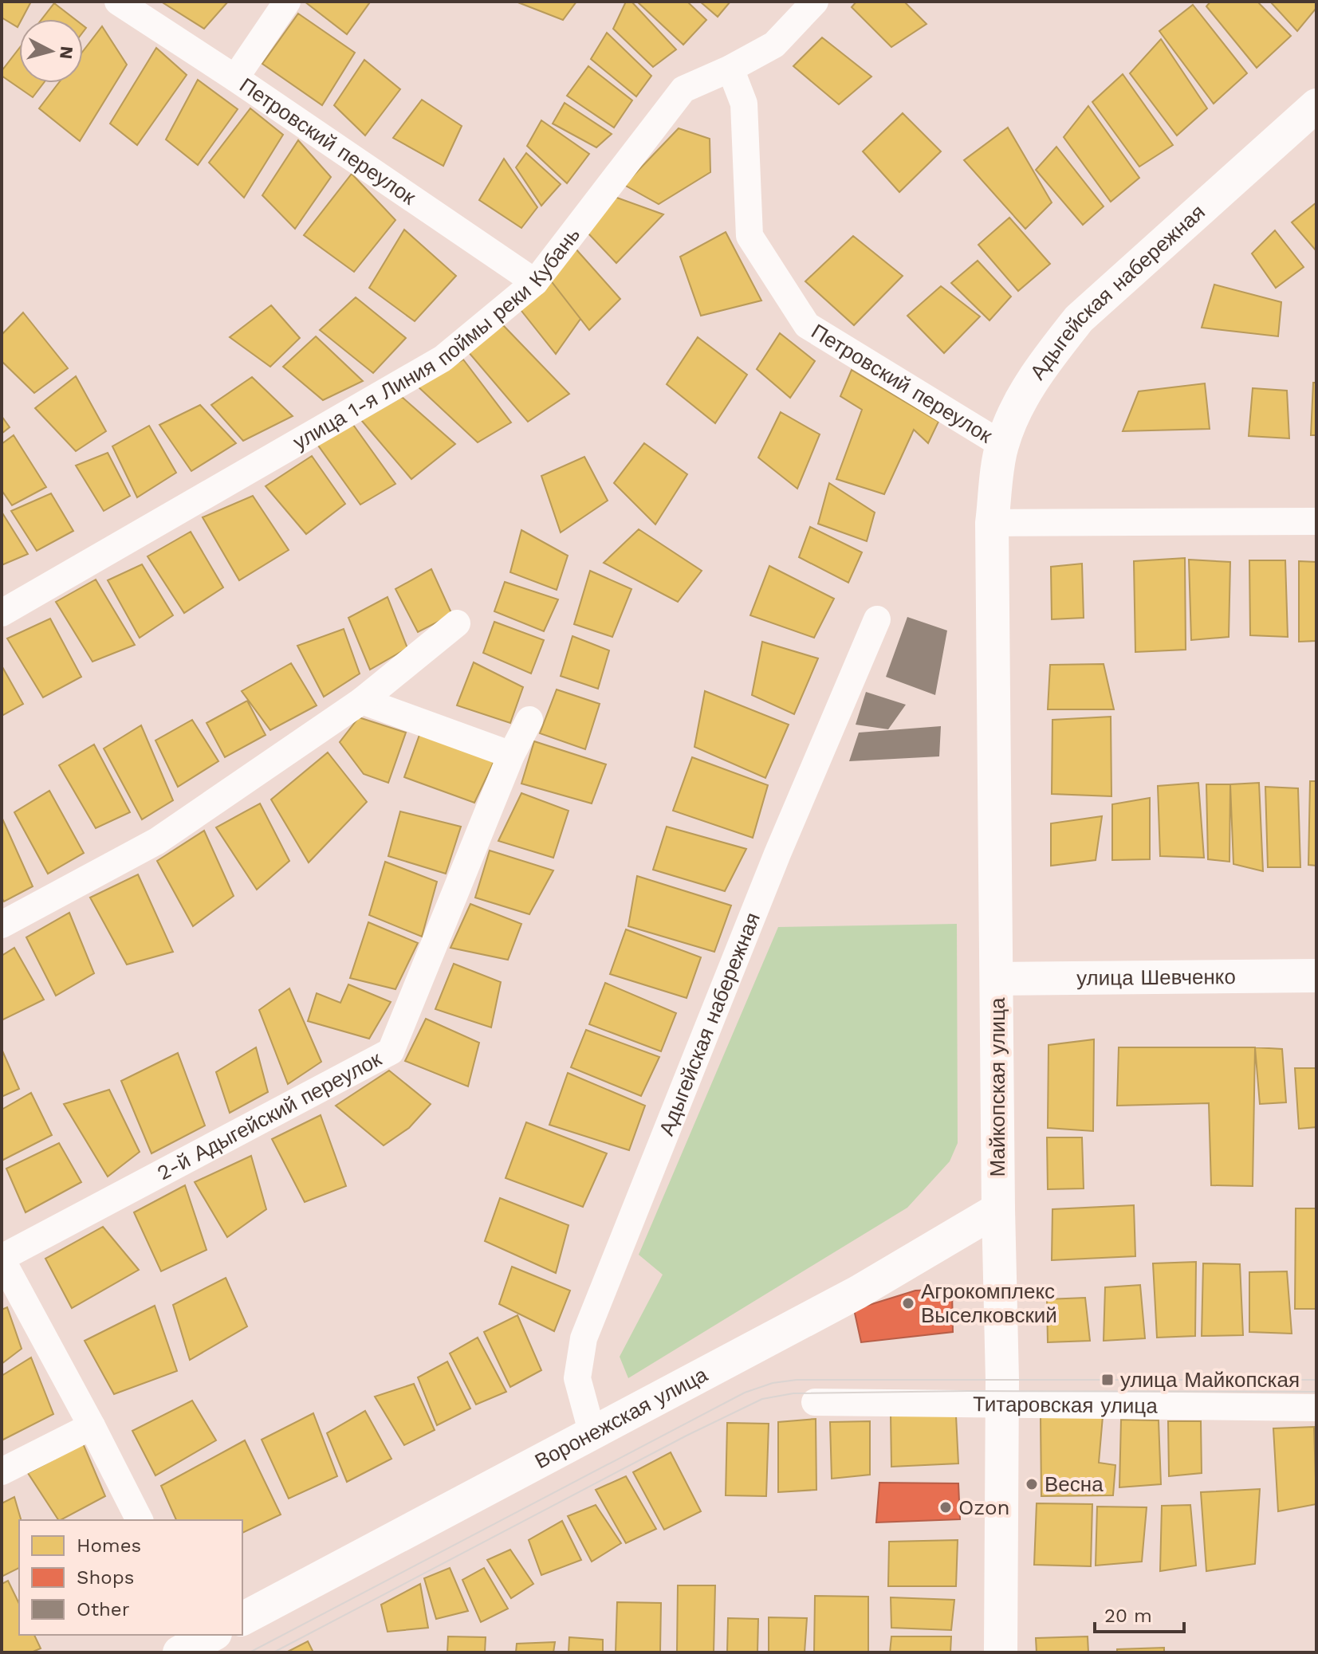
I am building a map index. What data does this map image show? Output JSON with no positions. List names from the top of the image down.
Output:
{
  "streets": {
    "street": [
      "Петровский переулок",
      "Адыгейская набережная",
      "улица 1-я Линия поймы реки Кубань",
      "улица Шевченко",
      "Майкопская улица",
      "2-й Адыгейский переулок",
      "Титаровская улица",
      "Воронежская улица"
    ]
  },
  "crossings": [
    ["Петровский переулок", "Адыгейская набережная"],
    ["Петровский переулок", "улица 1-я Линия поймы реки Кубань"],
    ["Адыгейская набережная", "Майкопская улица"],
    ["Адыгейская набережная", "Воронежская улица"],
    ["улица Шевченко", "Майкопская улица"],
    ["Майкопская улица", "Титаровская улица"],
    ["Майкопская улица", "Воронежская улица"]
  ],
  "places": {
    "other": ["Агрокомплекс Выселковский", "Весна", "Ozon"],
    "transit": ["улица Майкопская"]
  },
  "legend": ["Homes", "Shops", "Other"],
  "scale_bar": "20 m",
  "north": "right"
}
